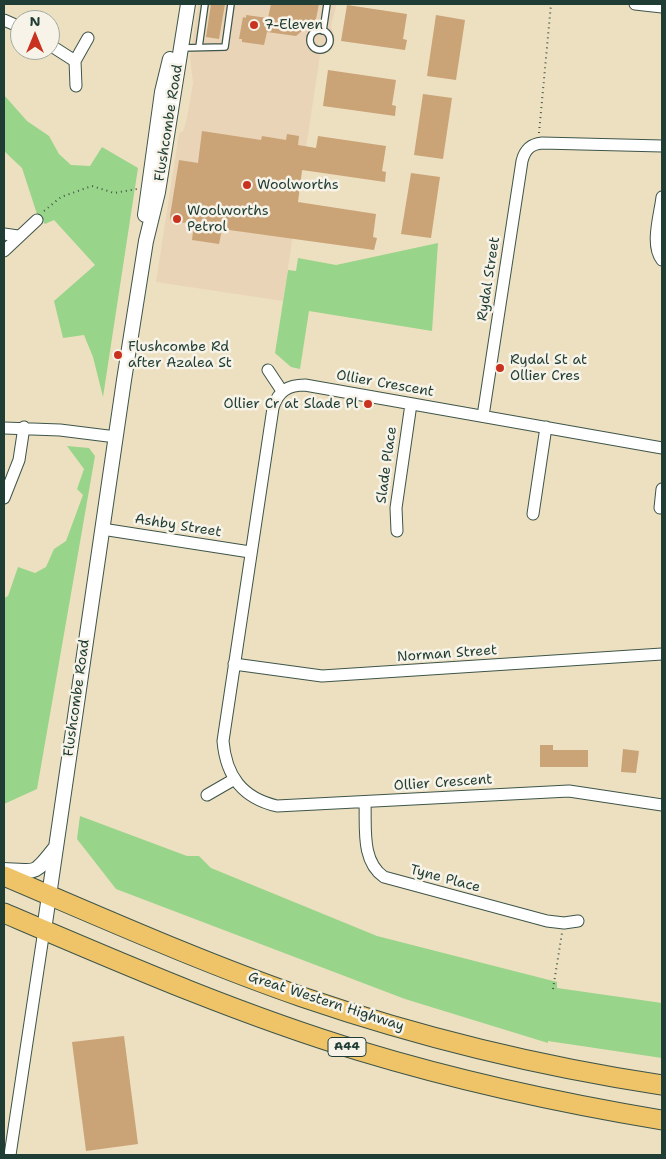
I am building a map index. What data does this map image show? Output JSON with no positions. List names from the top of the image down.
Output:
{
  "streets": {
    "highway": ["Great Western Highway", "A44"],
    "street": [
      "Flushcombe Road",
      "Rydal Street",
      "Ollier Crescent",
      "Slade Place",
      "Ashby Street",
      "Norman Street",
      "Tyne Place"
    ]
  },
  "crossings": [
    ["Flushcombe Road", "Ashby Street"],
    ["Flushcombe Road", "Great Western Highway"],
    ["Flushcombe Road", "A44"],
    ["Rydal Street", "Ollier Crescent"],
    ["Ollier Crescent", "Slade Place"],
    ["Ollier Crescent", "Tyne Place"]
  ],
  "places": [
    "7-Eleven",
    "Woolworths",
    "Woolworths Petrol",
    "Flushcombe Rd after Azalea St",
    "Rydal St at Ollier Cres",
    "Ollier Cr at Slade Pl"
  ],
  "north": "top"
}
